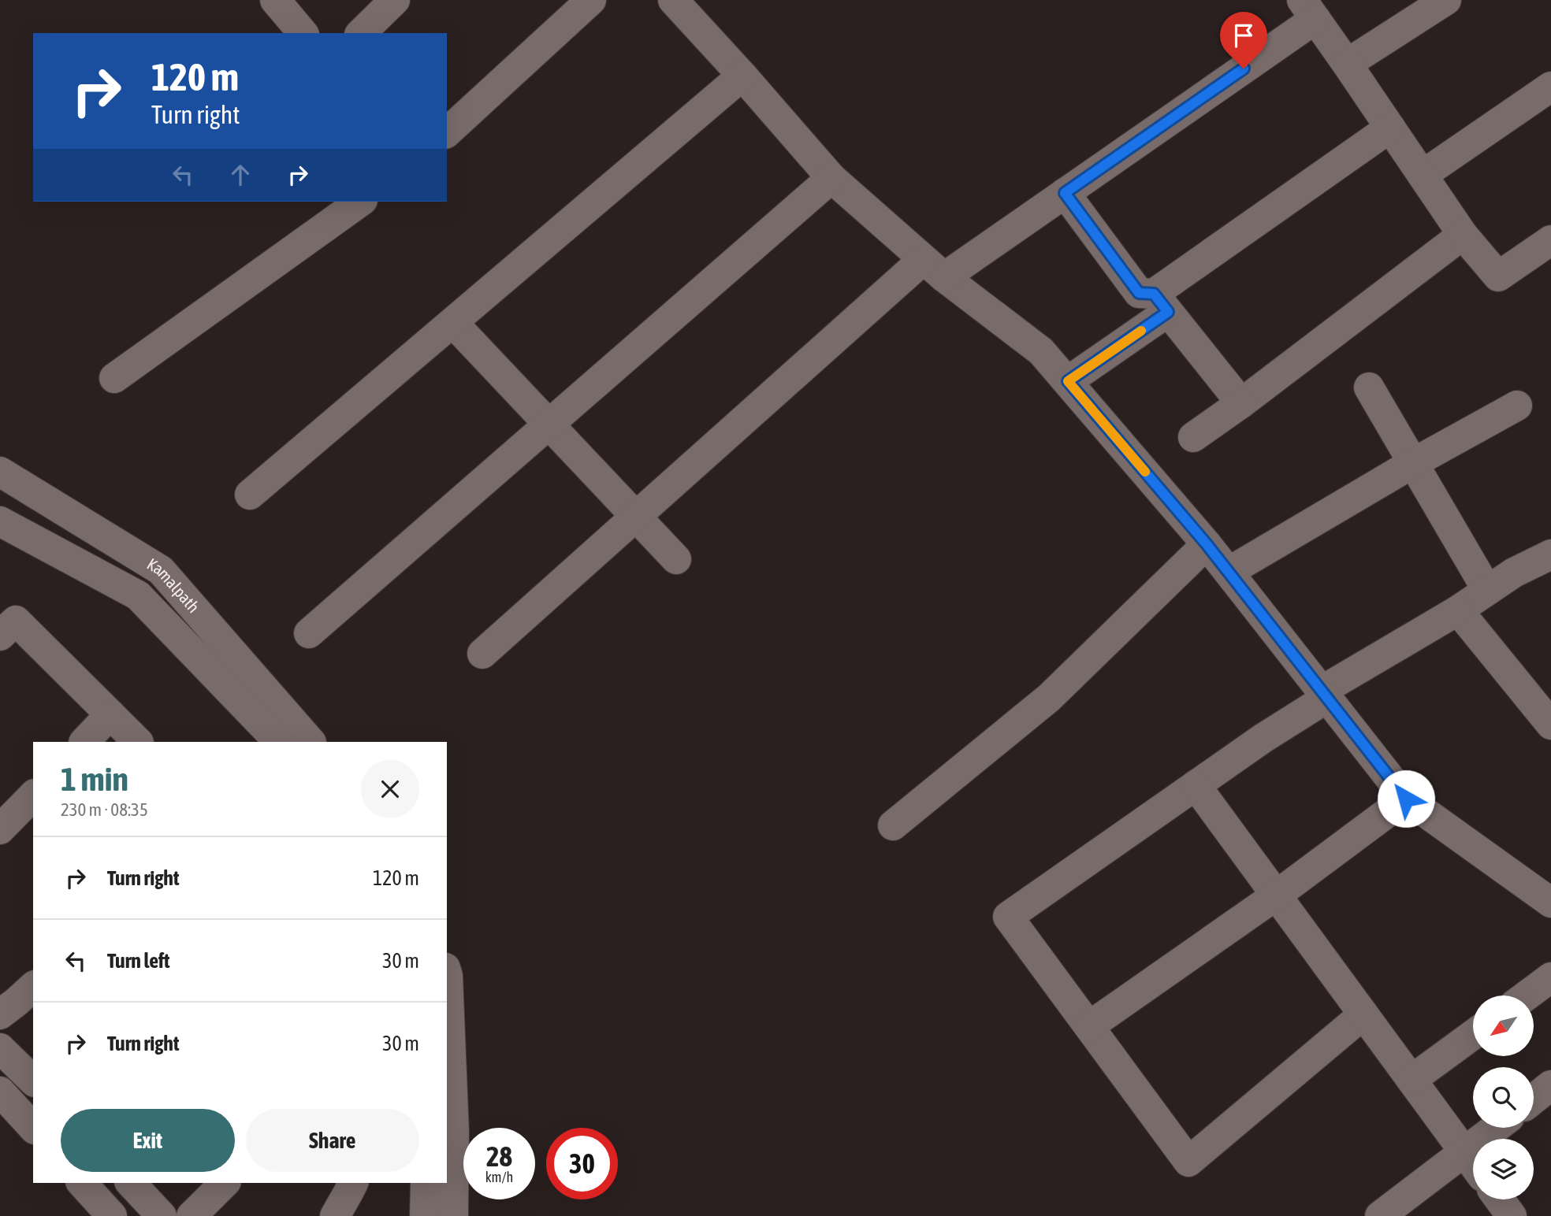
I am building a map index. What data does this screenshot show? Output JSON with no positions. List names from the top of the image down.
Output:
{
  "streets": {
    "street": ["Kamalpath"]
  },
  "north": "bottom left",
  "page": {
    "turn": ["120 m", "Turn right"],
    "heading": ["1 min", "230 m · 08:35"],
    "list": [
      {
        "name": "Turn right",
        "value": "120 m"
      },
      {
        "name": "Turn left",
        "value": "30 m"
      },
      {
        "name": "Turn right",
        "value": "30 m"
      }
    ],
    "buttons": ["Exit", "Share"],
    "speed": "28 km/h",
    "limit": "30"
  }
}
